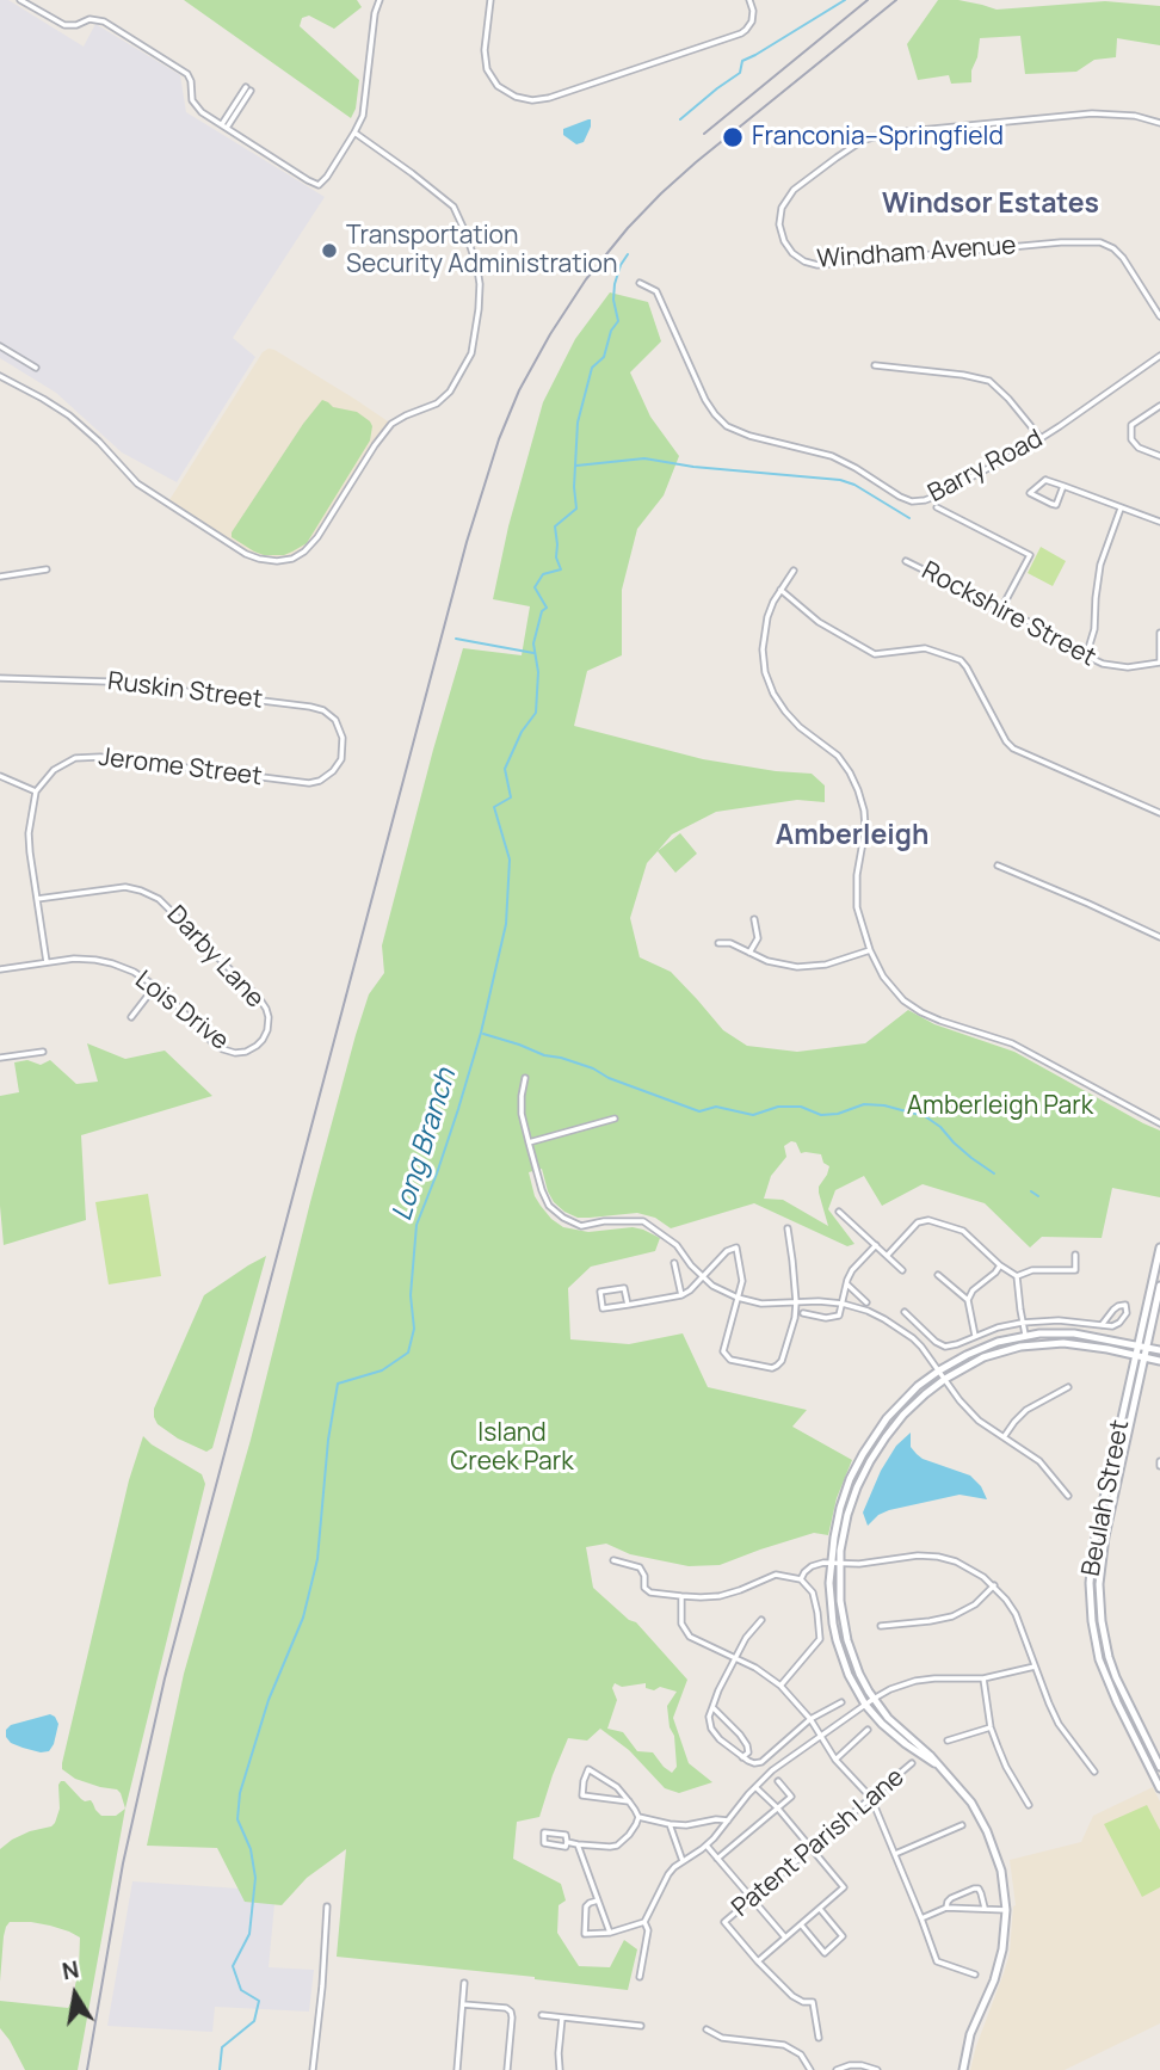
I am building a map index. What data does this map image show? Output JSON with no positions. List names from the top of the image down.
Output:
{
  "streets": {
    "street": [
      "Windham Avenue",
      "Barry Road",
      "Rockshire Street",
      "Ruskin Street",
      "Jerome Street",
      "Darby Lane",
      "Lois Drive",
      "Beulah Street",
      "Patent Parish Lane"
    ]
  },
  "crossings": [
    ["Ruskin Street", "Jerome Street"],
    ["Darby Lane", "Lois Drive"]
  ],
  "districts": ["Windsor Estates", "Amberleigh"],
  "water": ["Long Branch"],
  "parks": ["Amberleigh Park", "Island Creek Park"],
  "places": ["Franconia–Springfield", "Transportation Security Administration"],
  "north": "top"
}
